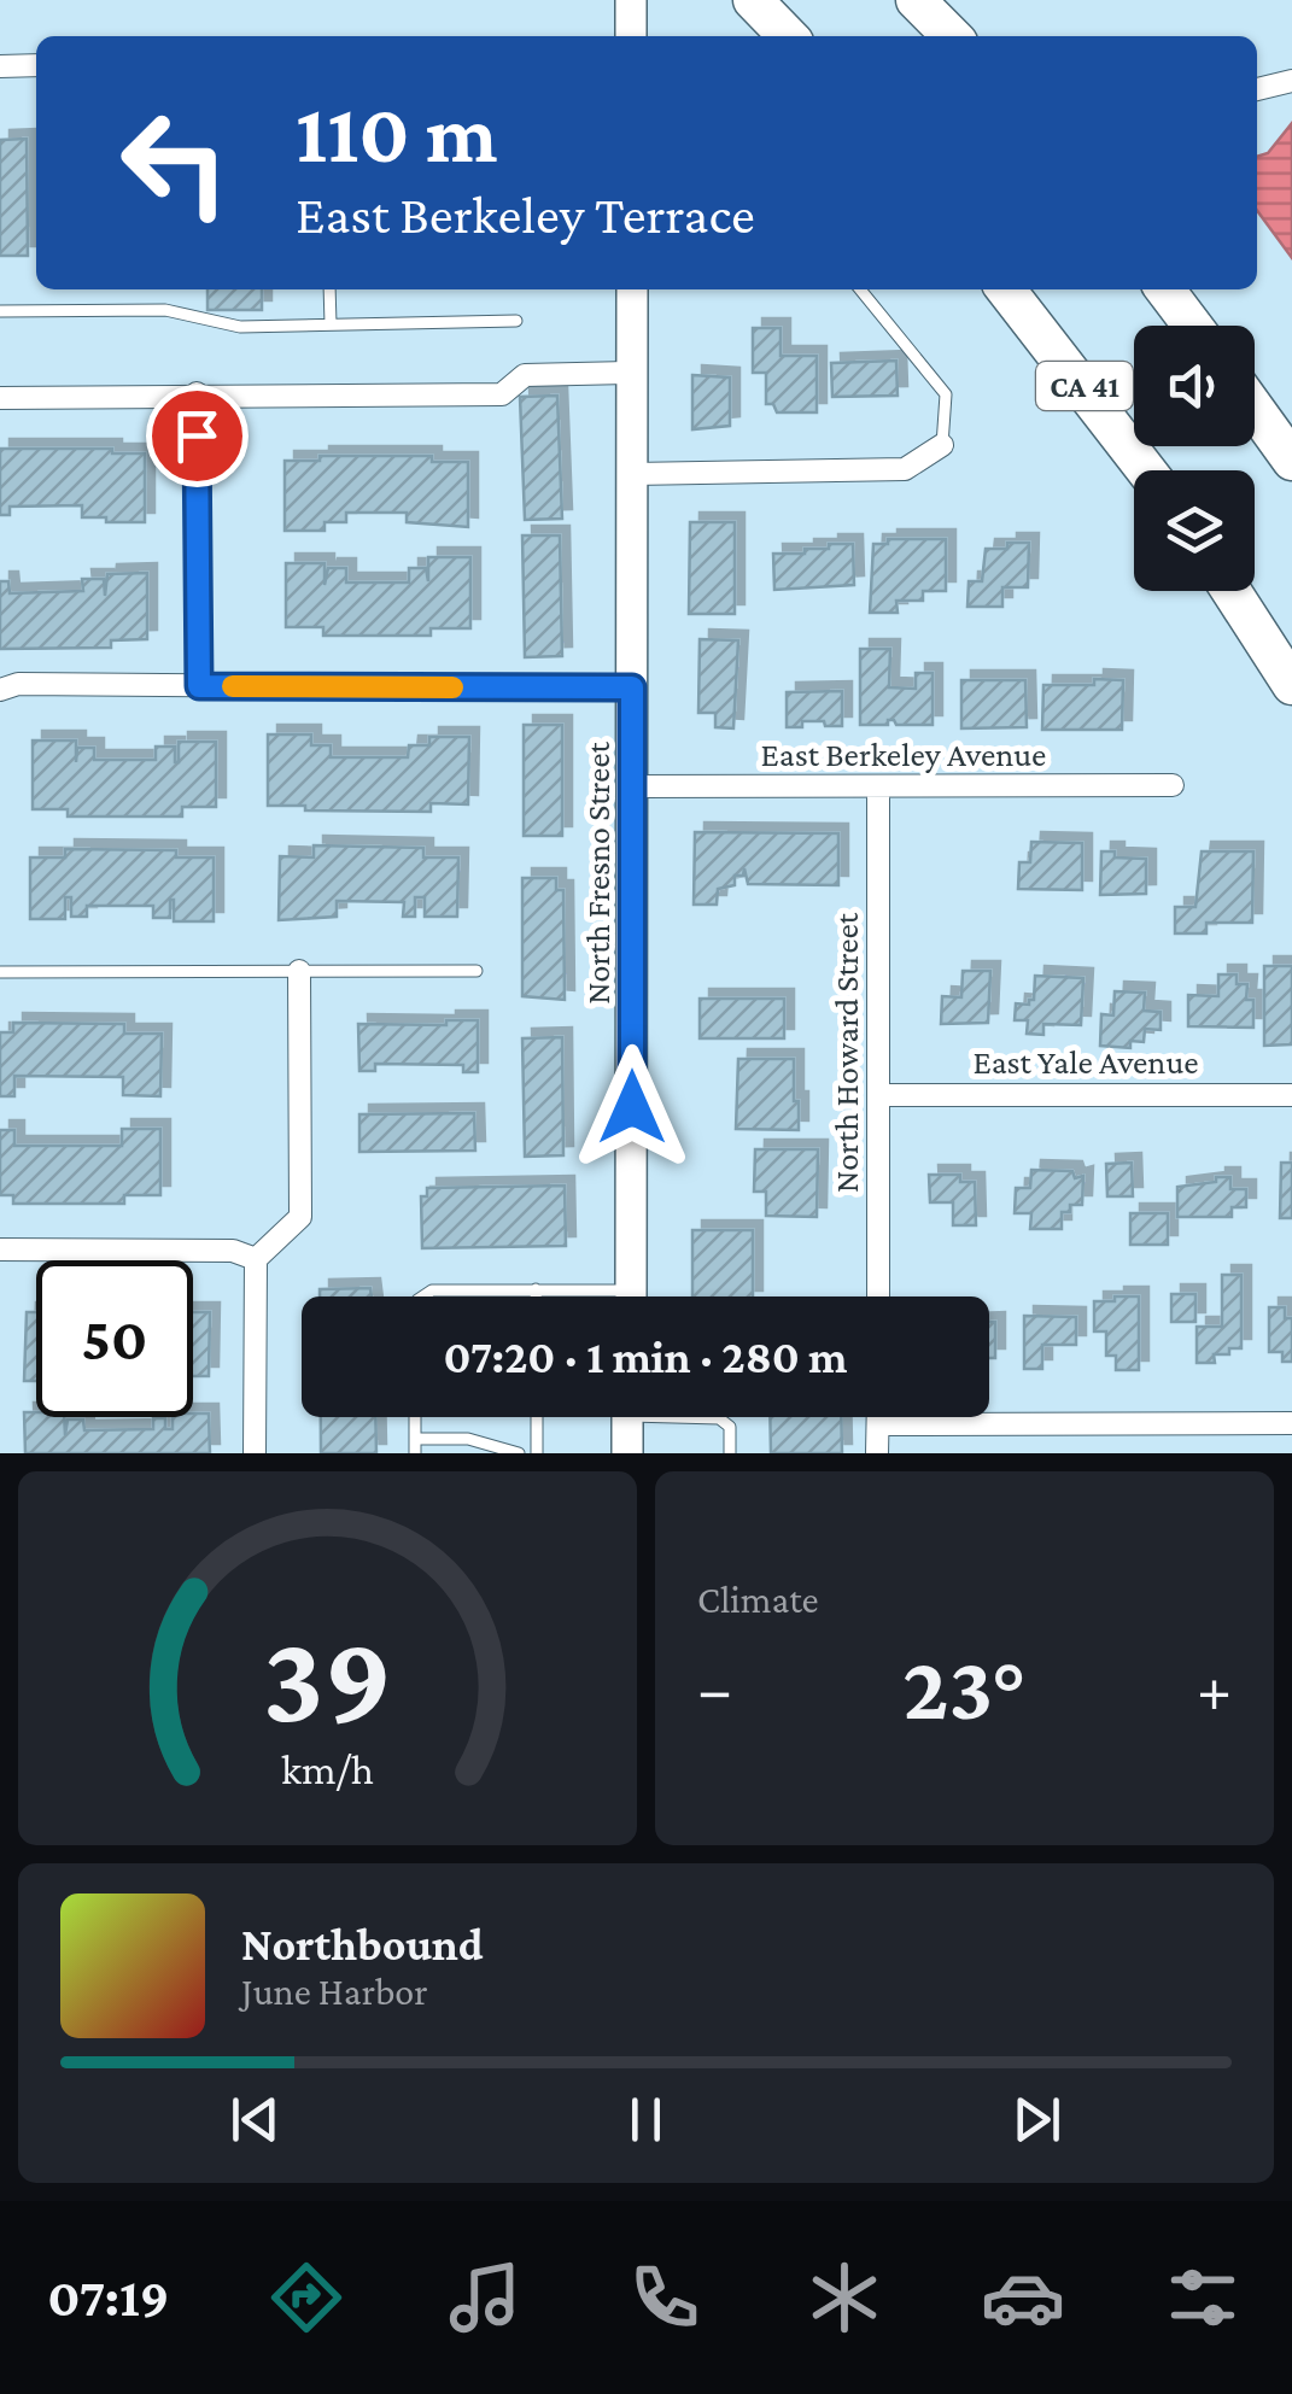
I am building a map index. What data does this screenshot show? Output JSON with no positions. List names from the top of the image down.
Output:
{
  "streets": {
    "highway": ["CA 41"],
    "main road": ["North Fresno Street"],
    "street": ["East Berkeley Avenue", "North Howard Street", "East Yale Avenue"]
  },
  "crossings": [
    ["East Berkeley Avenue", "North Fresno Street"],
    ["East Berkeley Avenue", "North Howard Street"],
    ["North Howard Street", "East Yale Avenue"]
  ],
  "page": {
    "turn": ["110 m", "East Berkeley Terrace"],
    "limit": "50",
    "trip": "07:20 · 1 min · 280 m",
    "tile": "Climate",
    "heat": ["−", "23°", "+"],
    "song": ["Northbound", "June Harbor"],
    "tabs": "07:19",
    "gauge": ["39", "km/h"]
  }
}
